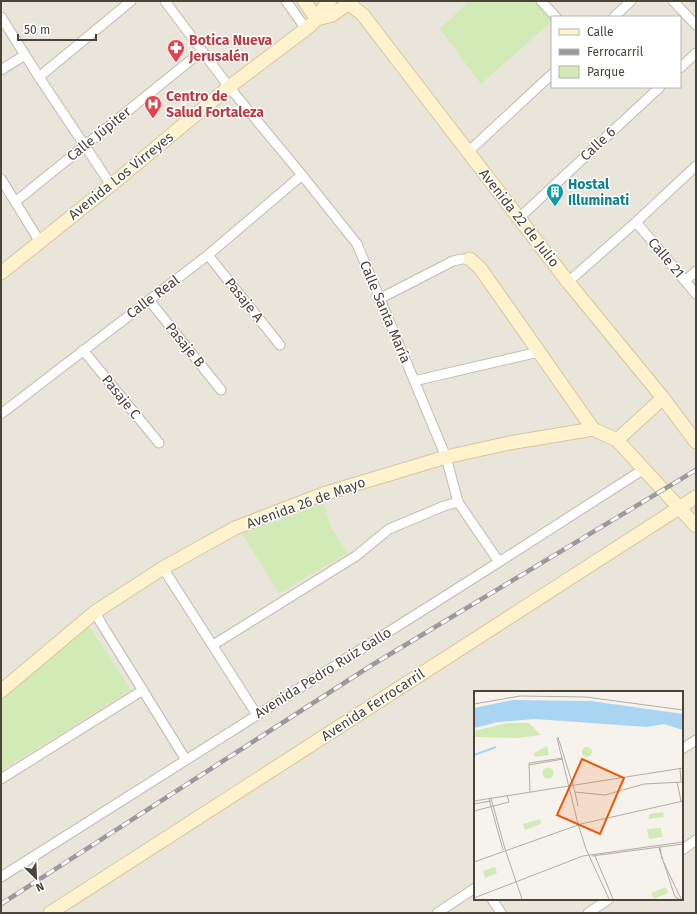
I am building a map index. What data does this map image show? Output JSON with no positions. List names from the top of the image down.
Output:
{
  "streets": {
    "street": [
      "Calle Júpiter",
      "Calle 6",
      "Avenida Los Virreyes",
      "Avenida 22 de Julio",
      "Calle 21",
      "Calle Real",
      "Pasaje A",
      "Calle Santa María",
      "Pasaje B",
      "Pasaje C",
      "Avenida 26 de Mayo",
      "Avenida Pedro Ruiz Gallo",
      "Avenida Ferrocarril"
    ]
  },
  "crossings": [
    ["Calle Júpiter", "Calle Santa María"],
    ["Calle 6", "Avenida 22 de Julio"],
    ["Avenida Los Virreyes", "Avenida 22 de Julio"],
    ["Avenida Los Virreyes", "Calle Santa María"],
    ["Calle Real", "Pasaje A"],
    ["Calle Real", "Calle Santa María"],
    ["Calle Real", "Pasaje B"],
    ["Calle Real", "Pasaje C"],
    ["Calle Santa María", "Avenida 26 de Mayo"],
    ["Calle Santa María", "Avenida Pedro Ruiz Gallo"]
  ],
  "places": {
    "pharmacy": ["Botica Nueva Jerusalén"],
    "hospital": ["Centro de Salud Fortaleza"],
    "building": ["Hostal Illuminati"]
  },
  "legend": ["Calle", "Ferrocarril", "Parque"],
  "scale_bar": "50 m",
  "north": "bottom right"
}
